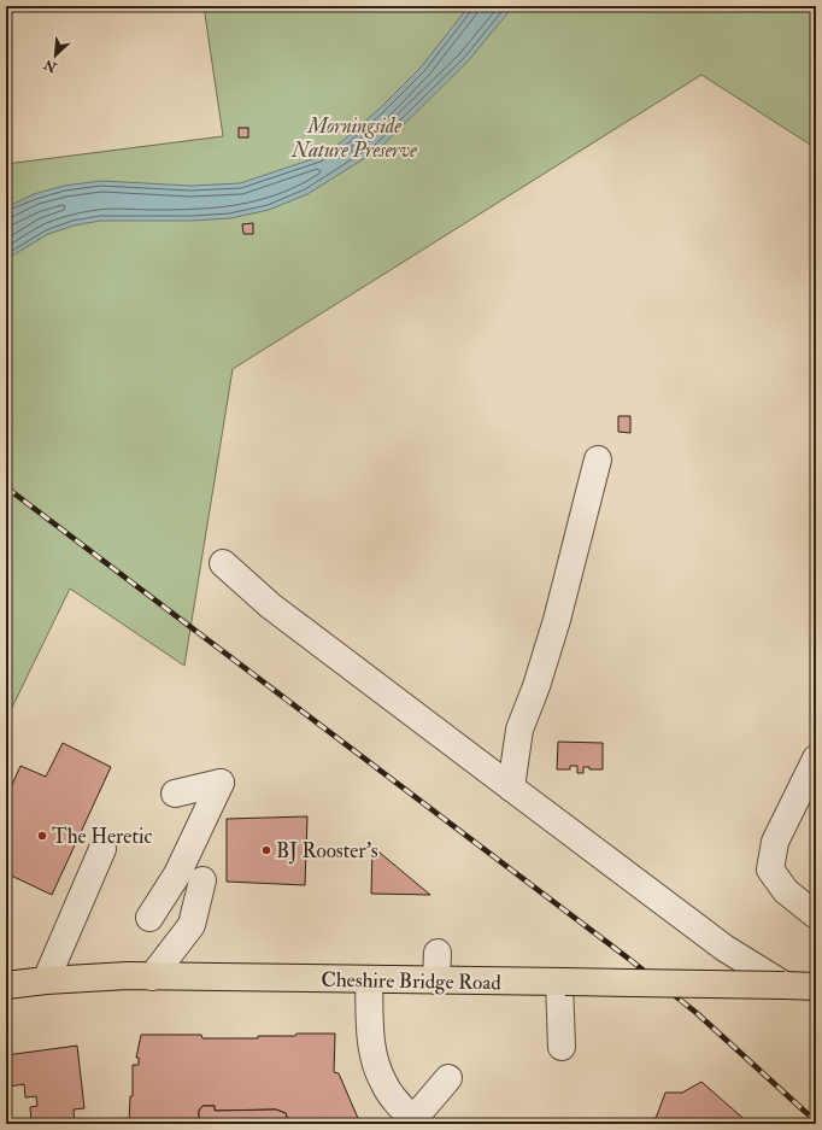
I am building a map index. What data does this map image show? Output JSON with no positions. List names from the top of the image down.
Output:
{
  "streets": {
    "main road": ["Cheshire Bridge Road"]
  },
  "parks": ["Morningside Nature Preserve"],
  "places": ["The Heretic", "BJ Rooster's"],
  "north": "bottom left"
}
